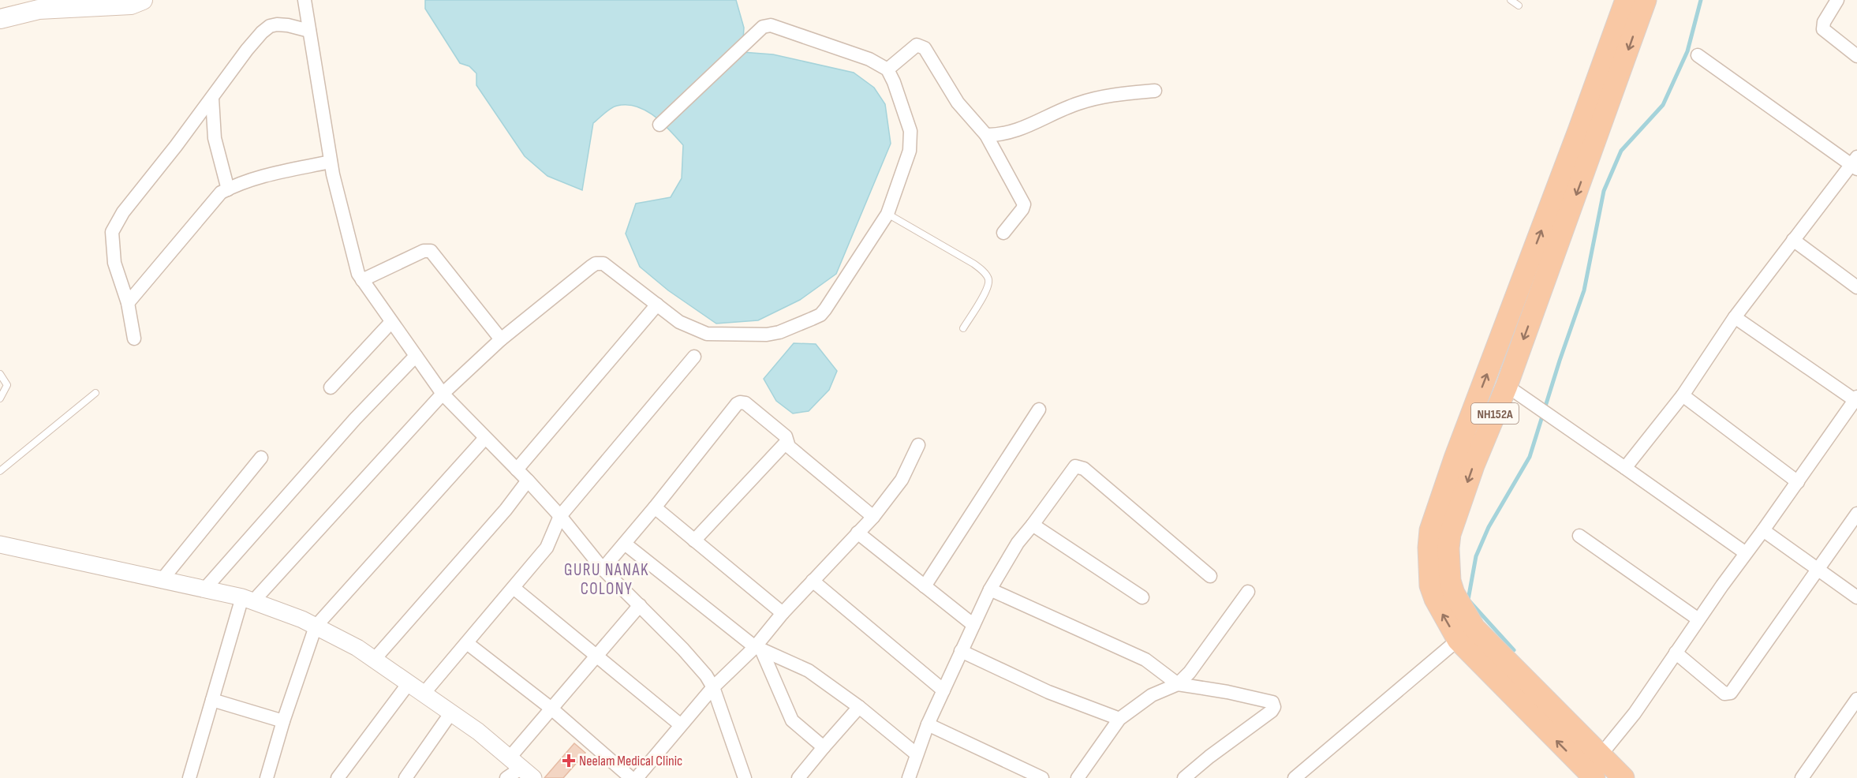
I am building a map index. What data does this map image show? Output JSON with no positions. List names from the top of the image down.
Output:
{
  "streets": {
    "highway": ["NH152A"]
  },
  "districts": ["GURU NANAK COLONY"],
  "places": {
    "health": ["Neelam Medical Clinic"]
  }
}
